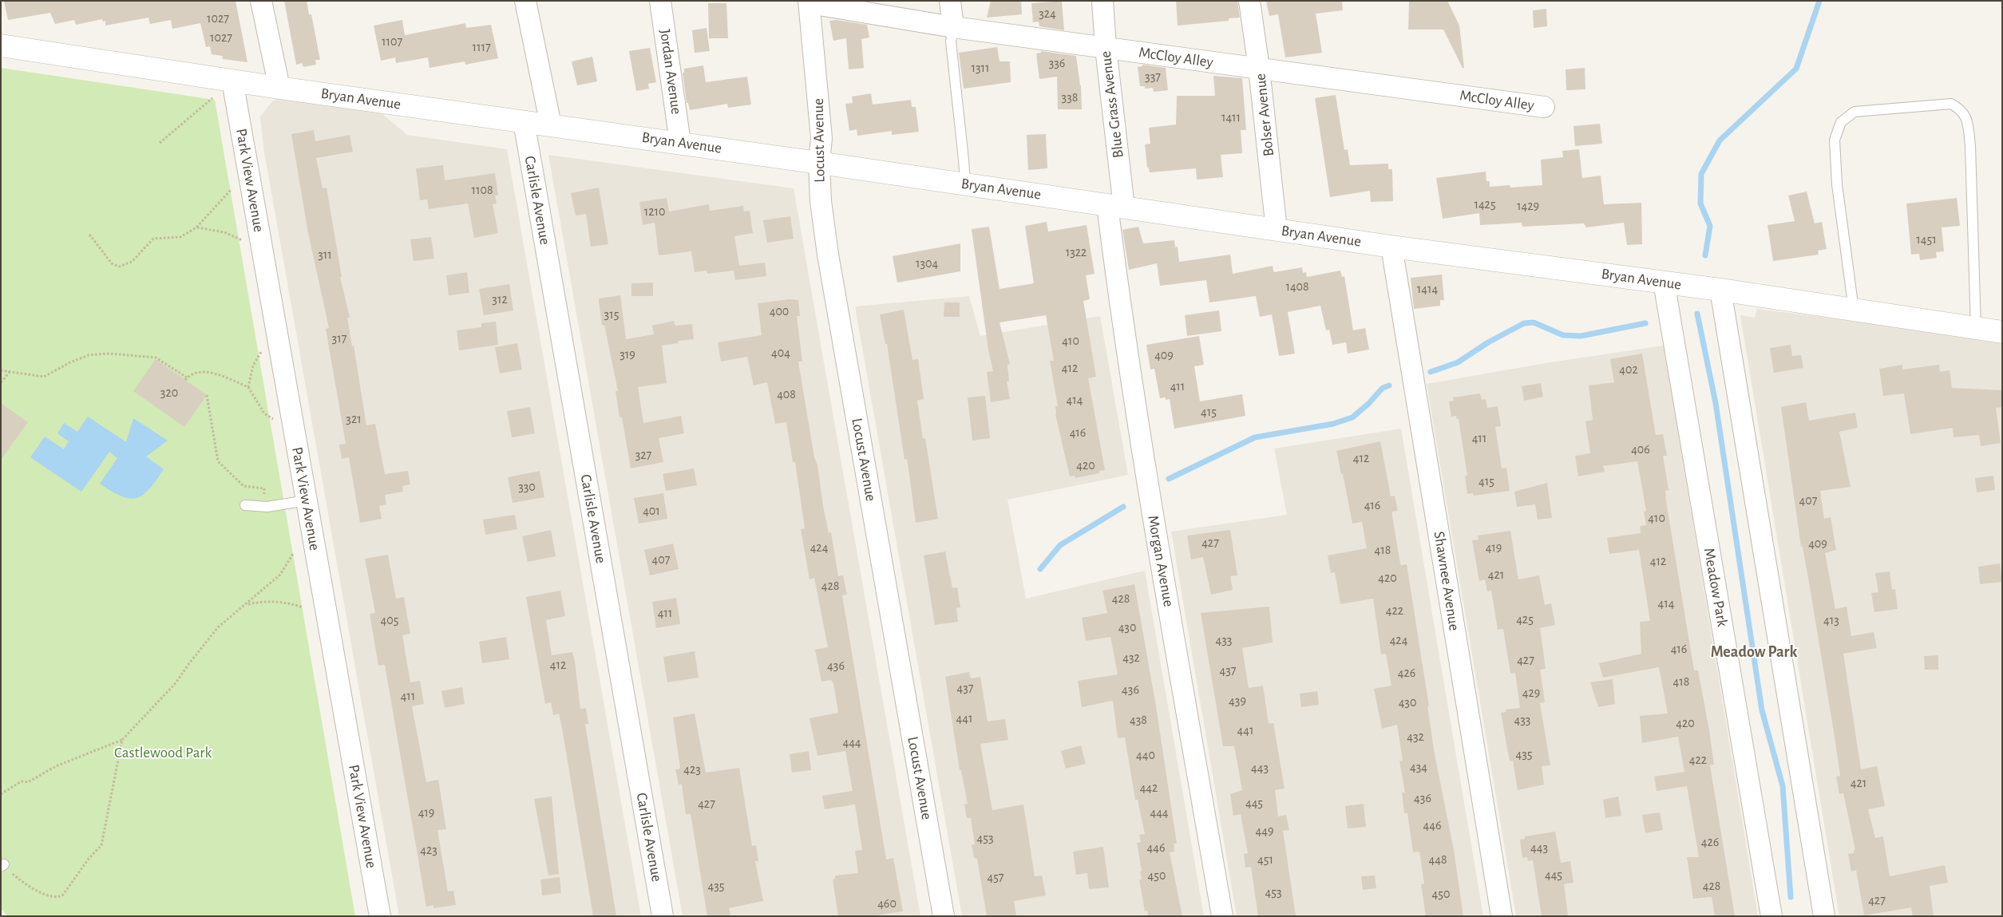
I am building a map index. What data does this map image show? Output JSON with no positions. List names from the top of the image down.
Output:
{
  "streets": {
    "street": [
      "McCloy Alley",
      "Jordan Avenue",
      "Bryan Avenue",
      "Blue Grass Avenue",
      "Bolser Avenue",
      "Locust Avenue",
      "Park View Avenue",
      "Carlisle Avenue",
      "Morgan Avenue",
      "Shawnee Avenue",
      "Meadow Park"
    ]
  },
  "crossings": [
    ["McCloy Alley", "Blue Grass Avenue"],
    ["McCloy Alley", "Bolser Avenue"],
    ["McCloy Alley", "Locust Avenue"],
    ["Jordan Avenue", "Bryan Avenue"],
    ["Bryan Avenue", "Blue Grass Avenue"],
    ["Bryan Avenue", "Bolser Avenue"],
    ["Bryan Avenue", "Locust Avenue"],
    ["Bryan Avenue", "Park View Avenue"],
    ["Bryan Avenue", "Carlisle Avenue"],
    ["Bryan Avenue", "Morgan Avenue"],
    ["Bryan Avenue", "Shawnee Avenue"],
    ["Bryan Avenue", "Meadow Park"],
    ["Blue Grass Avenue", "Morgan Avenue"]
  ],
  "districts": ["Meadow Park"],
  "parks": ["Castlewood Park"],
  "house_numbers": [
    "324",
    "1027",
    "1027",
    "1107",
    "1117",
    "336",
    "1311",
    "337",
    "338",
    "1411",
    "1108",
    "1425",
    "1429",
    "1210",
    "1451",
    "1322",
    "311",
    "1304",
    "1408",
    "1414",
    "312",
    "400",
    "315",
    "317",
    "410",
    "404",
    "319",
    "409",
    "412",
    "402",
    "411",
    "320",
    "408",
    "414",
    "415",
    "321",
    "416",
    "411",
    "406",
    "327",
    "412",
    "420",
    "415",
    "330",
    "407",
    "416",
    "401",
    "410",
    "427",
    "409",
    "424",
    "419",
    "418",
    "407",
    "412",
    "421",
    "420",
    "428",
    "428",
    "414",
    "422",
    "411",
    "425",
    "405",
    "413",
    "430",
    "433",
    "424",
    "416",
    "432",
    "427",
    "412",
    "436",
    "437",
    "426",
    "418",
    "437",
    "436",
    "429",
    "411",
    "439",
    "430",
    "441",
    "438",
    "433",
    "420",
    "441",
    "432",
    "444",
    "435",
    "440",
    "422",
    "434",
    "443",
    "423",
    "421",
    "442",
    "436",
    "445",
    "427",
    "419",
    "444",
    "446",
    "449",
    "453",
    "426",
    "446",
    "443",
    "423",
    "451",
    "448",
    "445",
    "450",
    "457",
    "435",
    "428",
    "453",
    "450",
    "427",
    "460"
  ]
}
